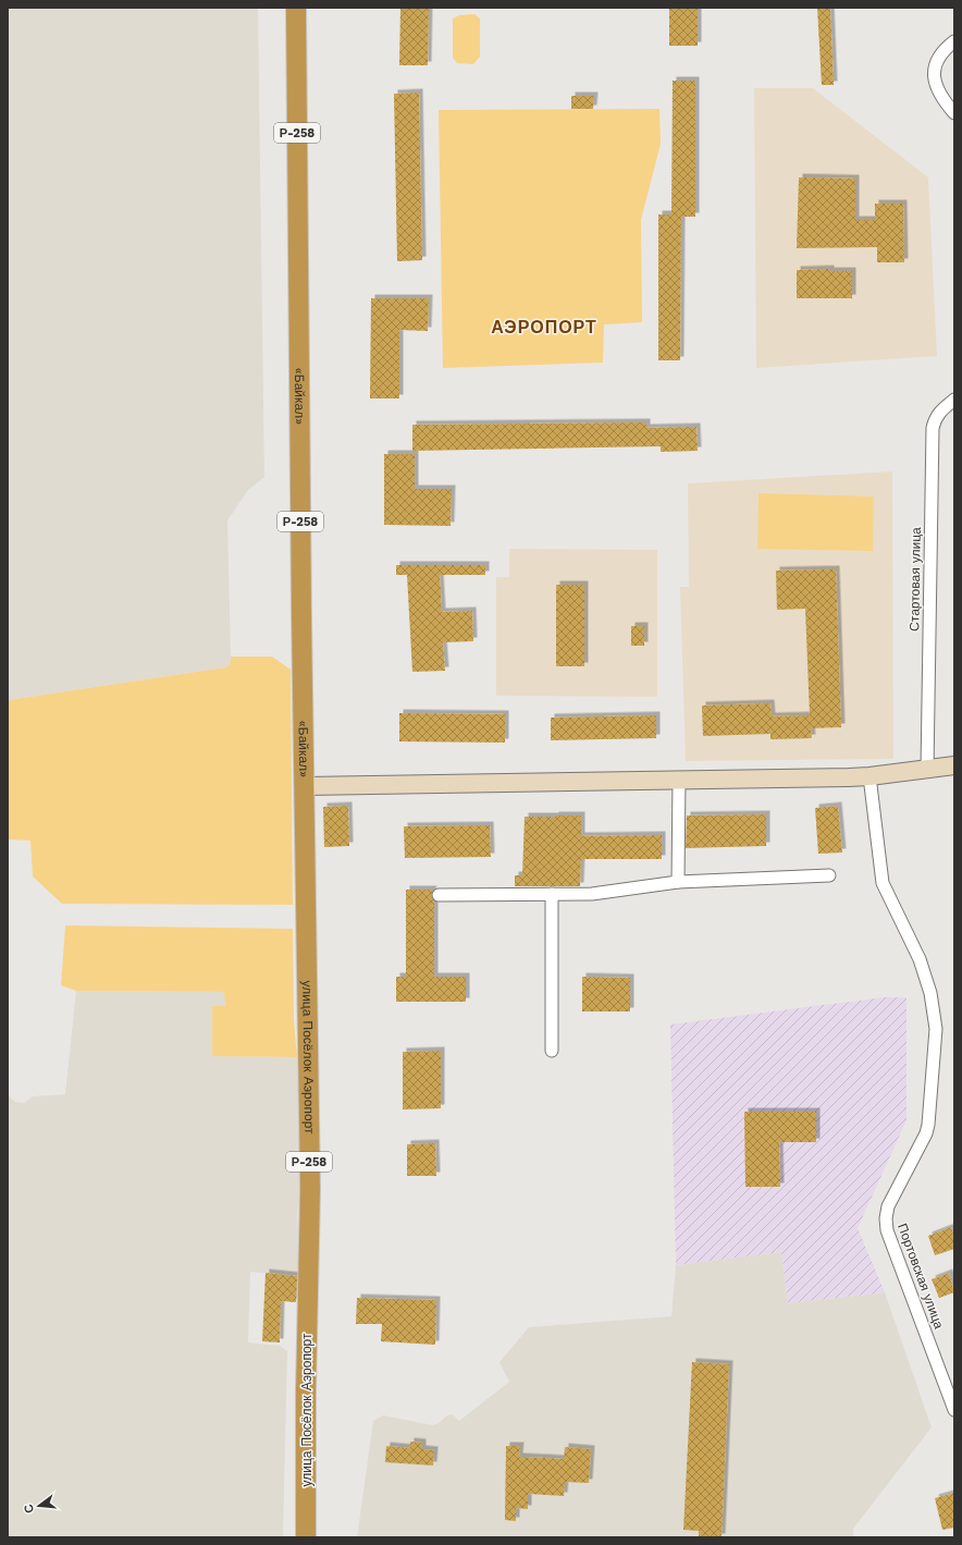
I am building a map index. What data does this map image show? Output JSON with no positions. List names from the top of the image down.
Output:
{
  "streets": {
    "highway": ["Р-258", "«Байкал»", "улица Посёлок Аэропорт"],
    "street": ["Стартовая улица", "Портовская улица"]
  },
  "crossings": [
    ["«Байкал»", "улица Посёлок Аэропорт"]
  ],
  "districts": ["АЭРОПОРТ"],
  "north": "left"
}
